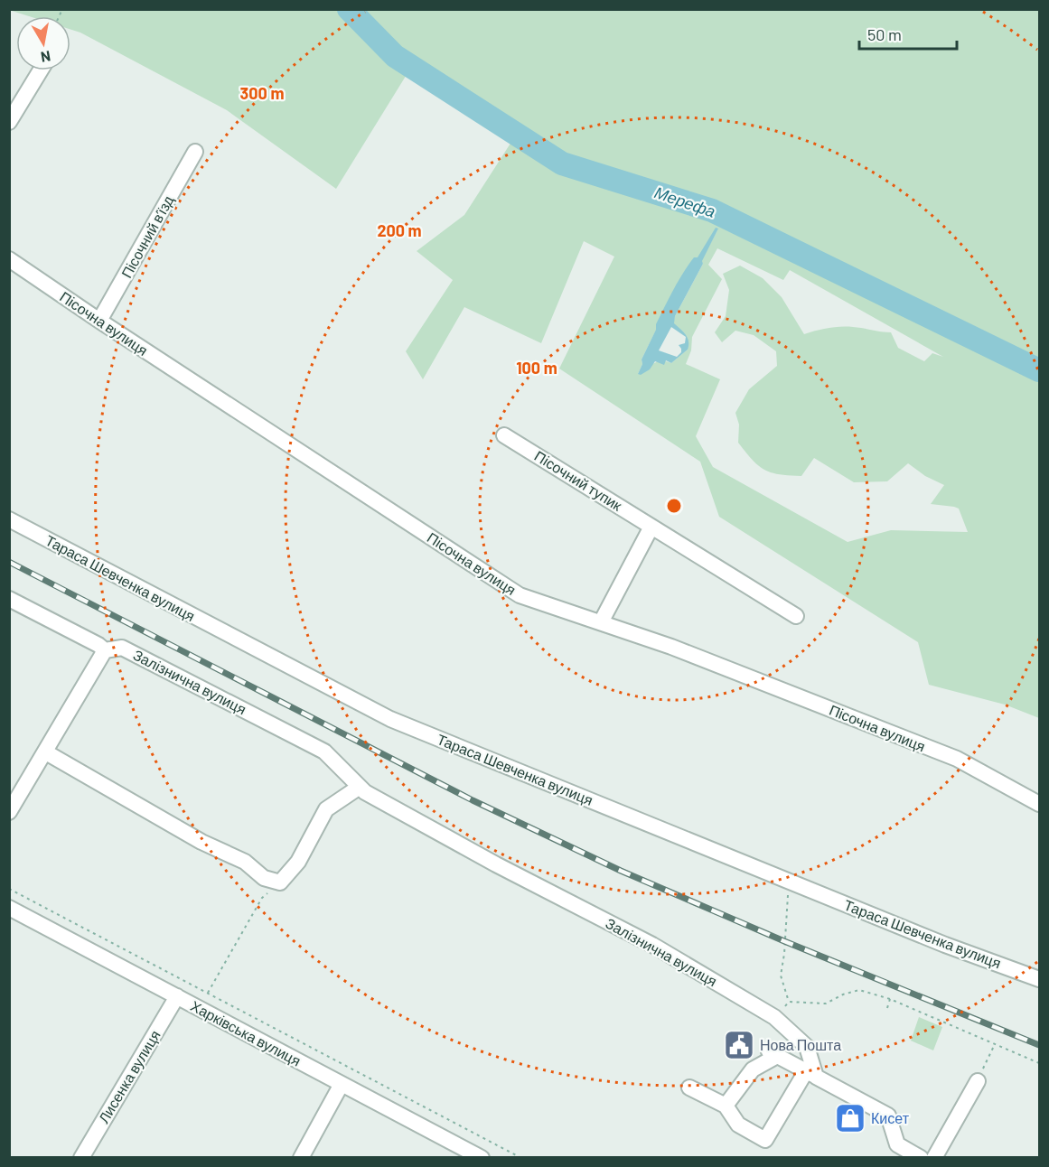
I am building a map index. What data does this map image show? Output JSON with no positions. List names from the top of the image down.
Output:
{
  "streets": {
    "street": [
      "Пісочний в’їзд",
      "Пісочна вулиця",
      "Пісочний тупик",
      "Тараса Шевченка вулиця",
      "Залізнична вулиця",
      "Харківська вулиця",
      "Лисенка вулиця"
    ]
  },
  "crossings": [
    ["Пісочний в’їзд", "Пісочна вулиця"],
    ["Харківська вулиця", "Лисенка вулиця"]
  ],
  "water": ["Мерефа"],
  "places": {
    "public building": ["Нова Пошта"],
    "shop": ["Кисет"]
  },
  "scale_bar": "50 m",
  "north": "bottom",
  "rings": ["300 m", "200 m", "100 m"]
}
